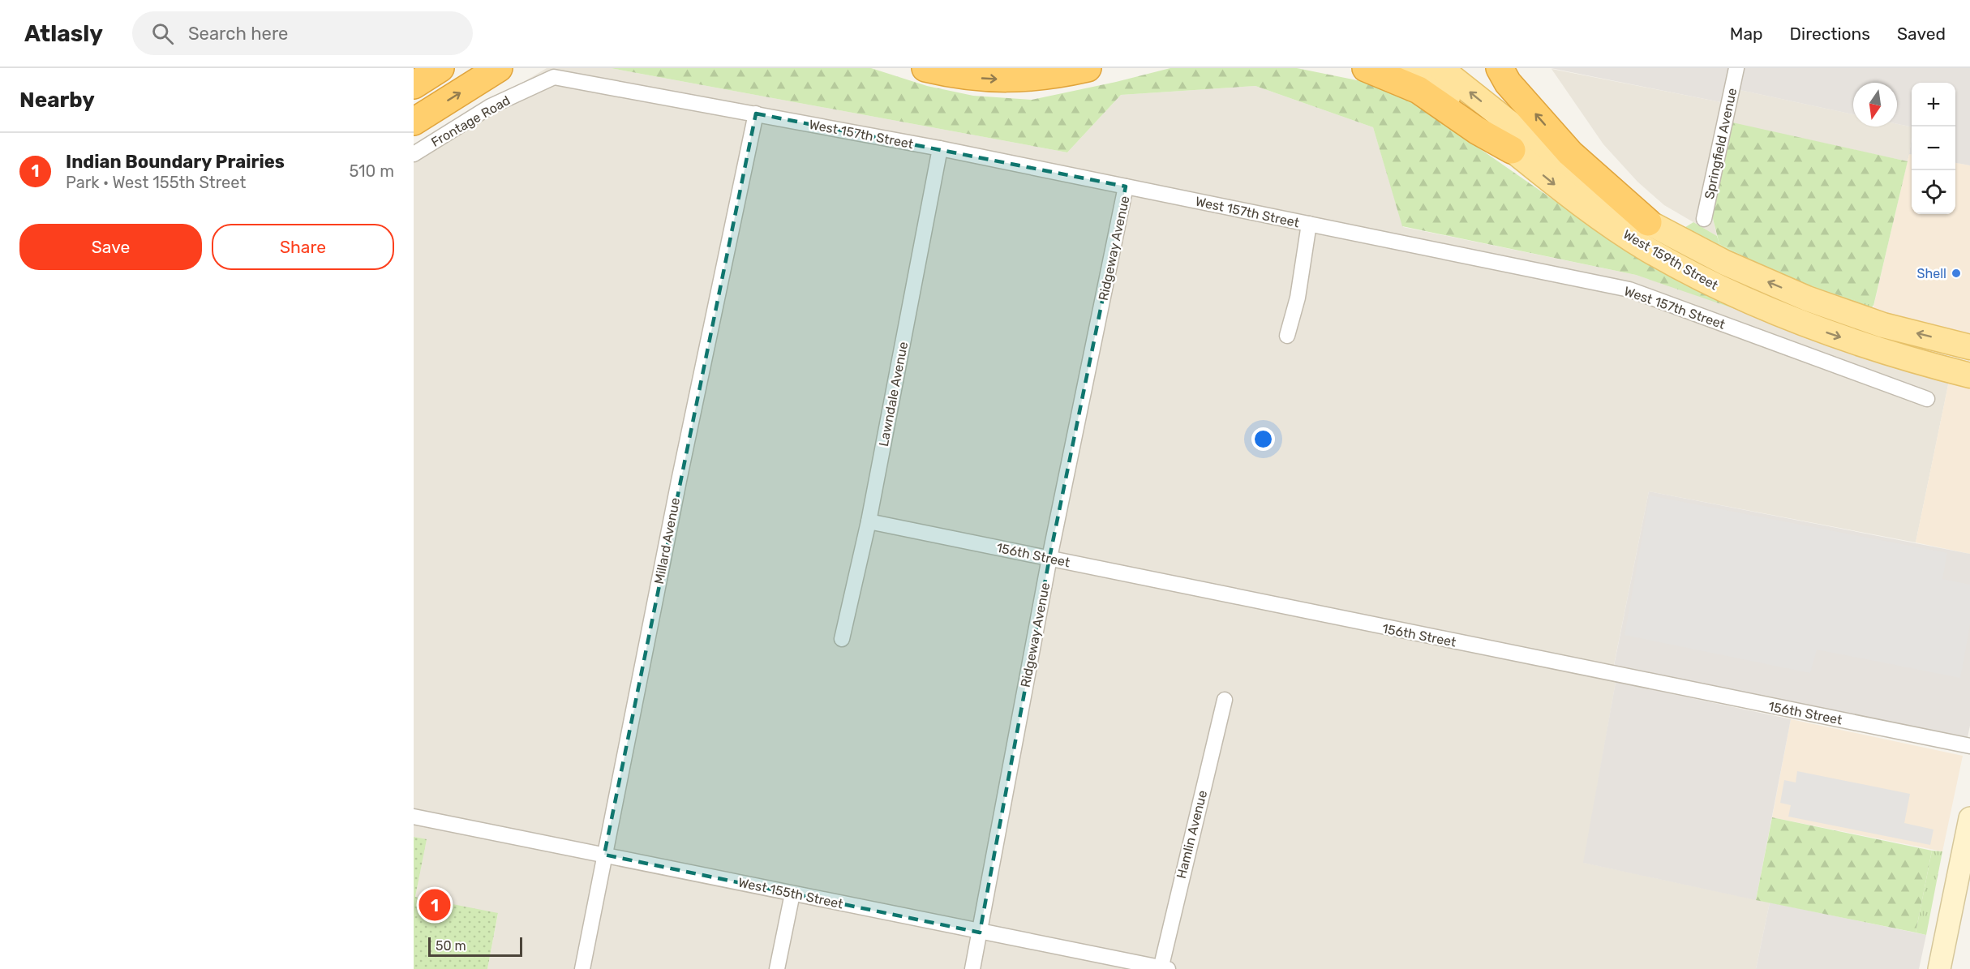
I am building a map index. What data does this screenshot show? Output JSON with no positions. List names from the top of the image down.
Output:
{
  "streets": {
    "main road": ["West 159th Street"],
    "street": [
      "Frontage Road",
      "West 157th Street",
      "Springfield Avenue",
      "Ridgeway Avenue",
      "Lawndale Avenue",
      "Millard Avenue",
      "156th Street",
      "Hamlin Avenue",
      "West 155th Street"
    ]
  },
  "crossings": [
    ["Frontage Road", "West 157th Street"],
    ["West 157th Street", "Ridgeway Avenue"],
    ["West 157th Street", "Lawndale Avenue"],
    ["West 157th Street", "Millard Avenue"],
    ["Ridgeway Avenue", "156th Street"],
    ["Ridgeway Avenue", "West 155th Street"],
    ["Lawndale Avenue", "156th Street"],
    ["Millard Avenue", "West 155th Street"],
    ["Hamlin Avenue", "West 155th Street"]
  ],
  "places": ["Shell"],
  "scale_bar": "50 m",
  "north": "bottom",
  "page": {
    "header": "Atlasly",
    "search": "Search here",
    "nav": ["Map", "Directions", "Saved"],
    "heading": "Nearby",
    "map_buttons": ["+", "−"],
    "list": [
      {
        "mark": "1",
        "name": "Indian Boundary Prairies",
        "note": "Park · West 155th Street",
        "value": "510 m"
      }
    ],
    "buttons": ["Save", "Share"],
    "pins": "1",
    "scale": "50 m"
  }
}
